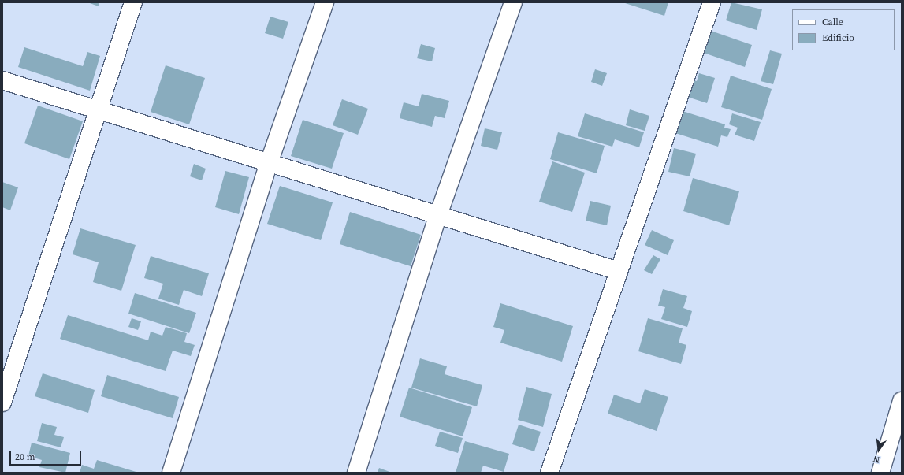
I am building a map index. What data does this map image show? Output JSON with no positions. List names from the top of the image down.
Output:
{
  "legend": ["Calle", "Edificio"],
  "scale_bar": "20 m",
  "north": "bottom"
}
